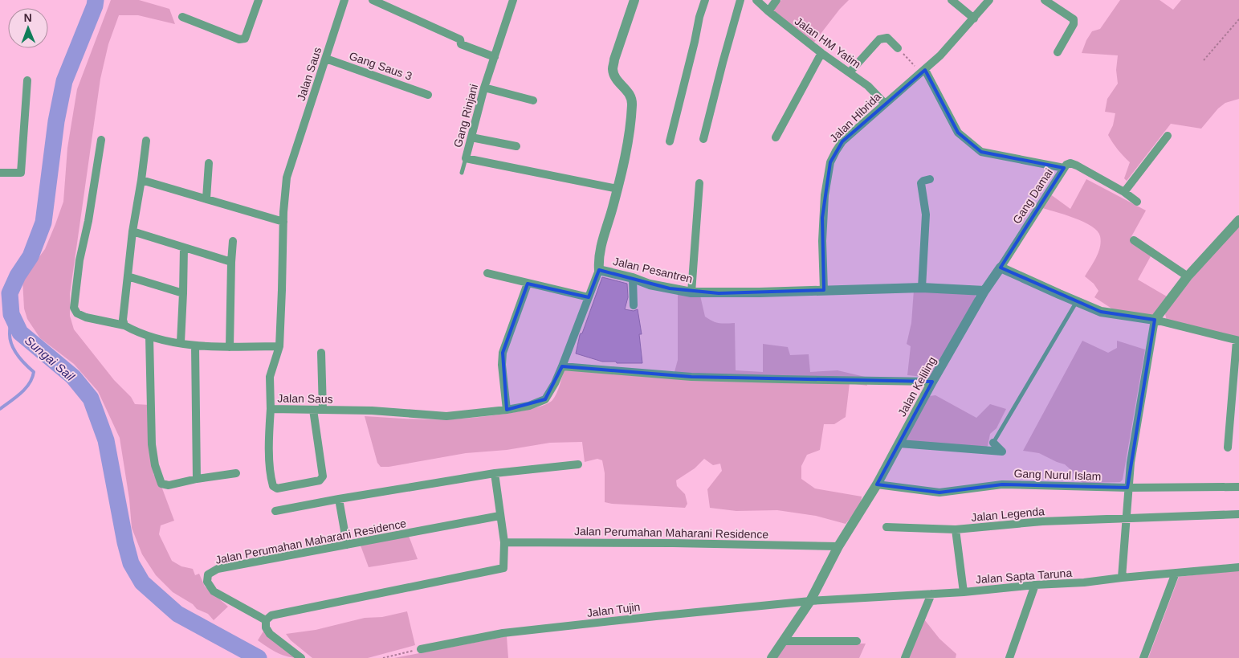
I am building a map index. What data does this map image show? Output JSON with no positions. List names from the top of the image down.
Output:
{
  "streets": {
    "street": [
      "Jalan HM Yatim",
      "Gang Saus 3",
      "Jalan Saus",
      "Gang Rinjani",
      "Jalan Hibrida",
      "Gang Damai",
      "Jalan Pesantren",
      "Jalan Keliling",
      "Gang Nurul Islam",
      "Jalan Legenda",
      "Jalan Perumahan Maharani Residence",
      "Jalan Sapta Taruna",
      "Jalan Tujin"
    ]
  },
  "crossings": [
    ["Jalan HM Yatim", "Jalan Hibrida"],
    ["Gang Saus 3", "Jalan Saus"],
    ["Jalan Saus", "Jalan Pesantren"],
    ["Gang Rinjani", "Jalan Pesantren"],
    ["Jalan Hibrida", "Jalan Pesantren"],
    ["Gang Damai", "Jalan Keliling"],
    ["Jalan Pesantren", "Jalan Keliling"],
    ["Jalan Keliling", "Gang Nurul Islam"],
    ["Jalan Keliling", "Jalan Perumahan Maharani Residence"],
    ["Jalan Keliling", "Jalan Sapta Taruna"],
    ["Jalan Keliling", "Jalan Tujin"],
    ["Jalan Sapta Taruna", "Jalan Tujin"]
  ],
  "water": ["Sungai Sail"],
  "north": "top"
}
